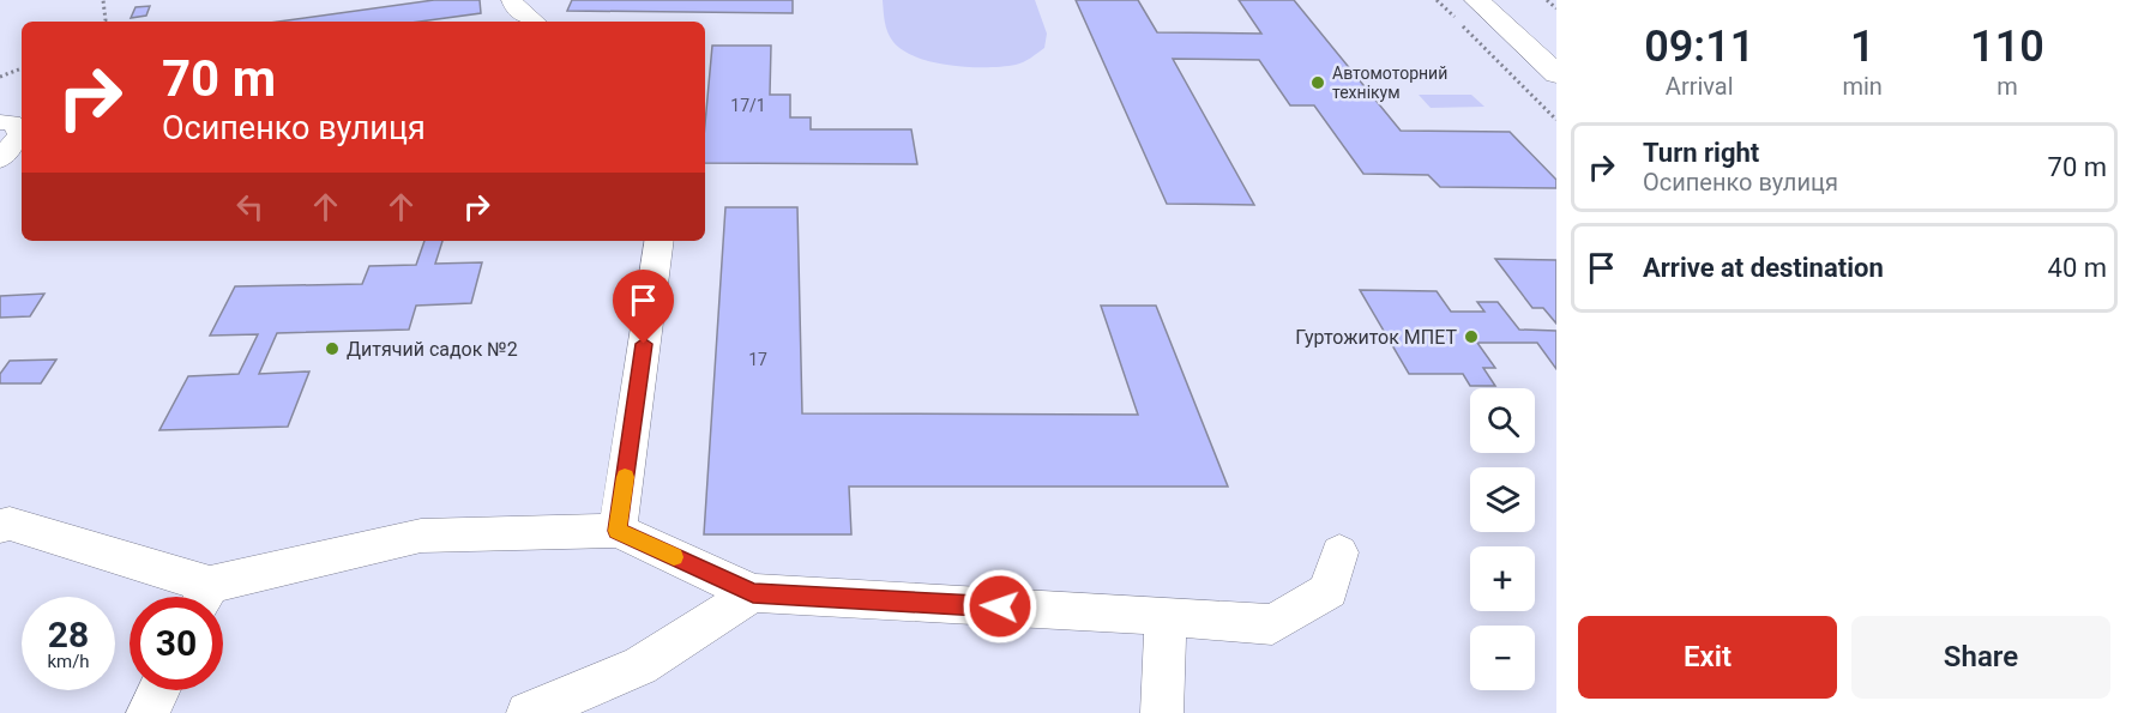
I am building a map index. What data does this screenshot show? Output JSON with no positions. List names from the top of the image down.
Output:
{
  "places": ["Автомоторний технікум", "Гуртожиток МПЕТ", "Дитячий садок №2"],
  "house_numbers": ["17/1", "17"],
  "page": {
    "eta": [
      "09:11",
      "Arrival",
      "1",
      "min",
      "110",
      "m"
    ],
    "turn": ["70 m", "Осипенко вулиця"],
    "list": [
      {
        "name": "Turn right",
        "note": "Осипенко вулиця",
        "value": "70 m"
      },
      {
        "name": "Arrive at destination",
        "value": "40 m"
      }
    ],
    "map_buttons": ["+", "−"],
    "speed": "28 km/h",
    "limit": "30",
    "buttons": ["Exit", "Share"]
  }
}
